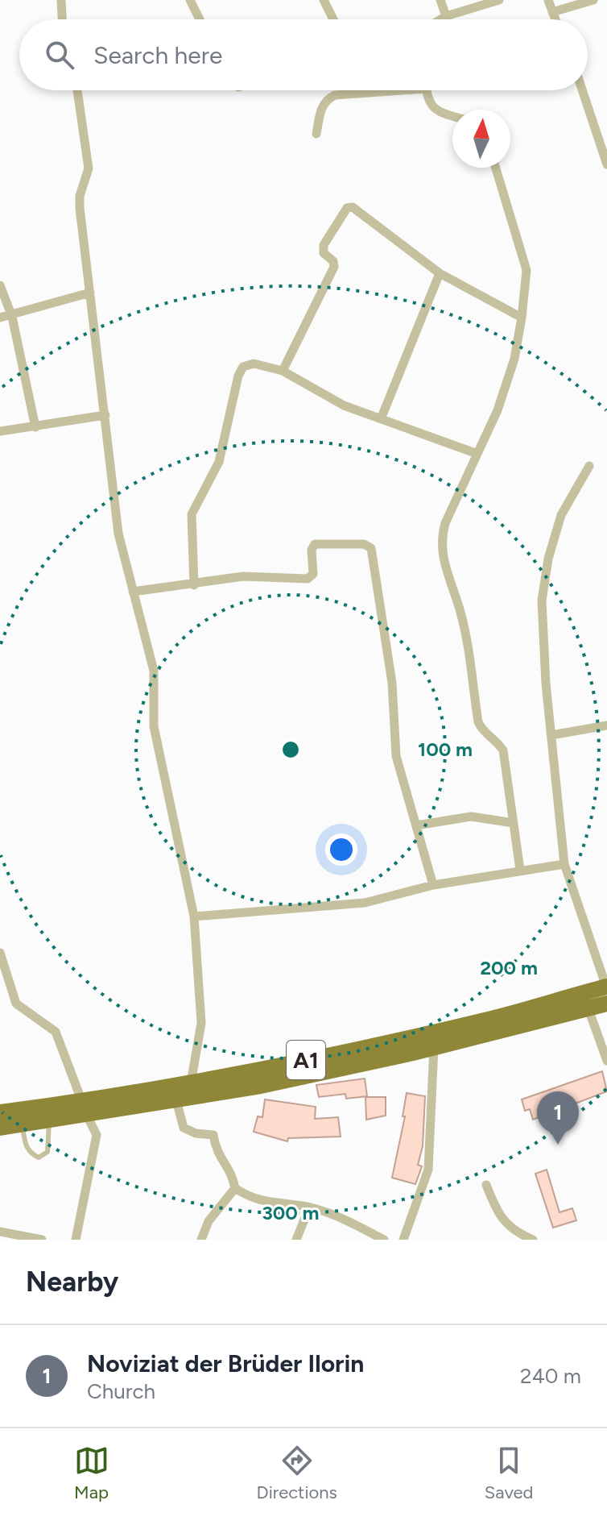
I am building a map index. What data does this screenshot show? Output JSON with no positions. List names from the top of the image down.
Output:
{
  "streets": {
    "highway": ["A1"]
  },
  "north": "top",
  "page": {
    "search": "Search here",
    "pins": "1",
    "heading": "Nearby",
    "list": [
      {
        "mark": "1",
        "name": "Noviziat der Brüder Ilorin",
        "note": "Church",
        "value": "240 m"
      }
    ],
    "nav": ["Map", "Directions", "Saved"]
  },
  "rings": ["100 m", "200 m", "300 m"]
}
